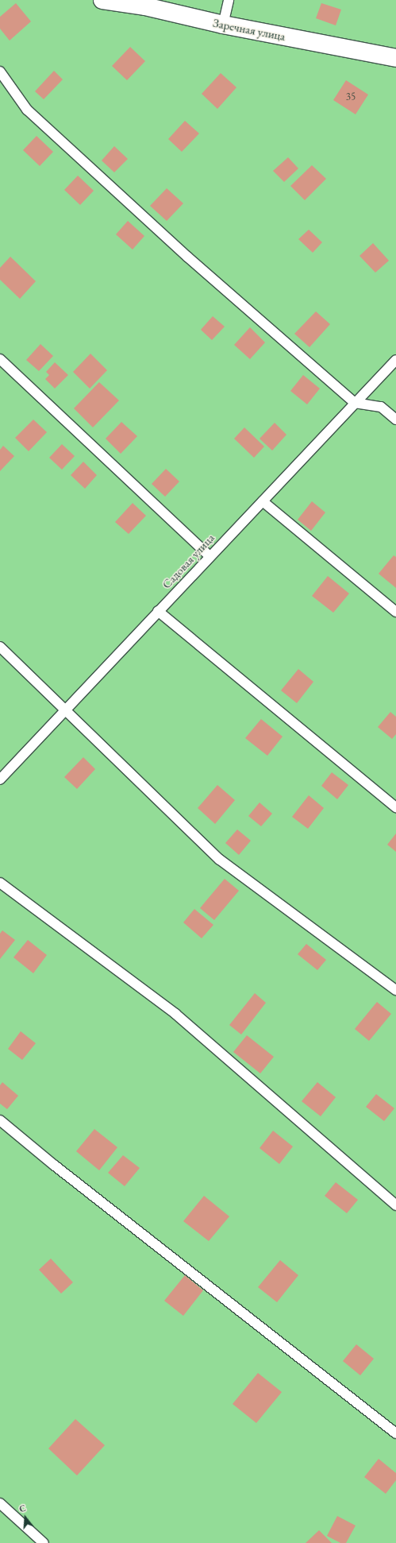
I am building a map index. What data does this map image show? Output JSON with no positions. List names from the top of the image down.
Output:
{
  "streets": {
    "street": ["Заречная улица"],
    "lane": ["Садовая улица"]
  },
  "house_numbers": ["35"],
  "north": "top"
}
